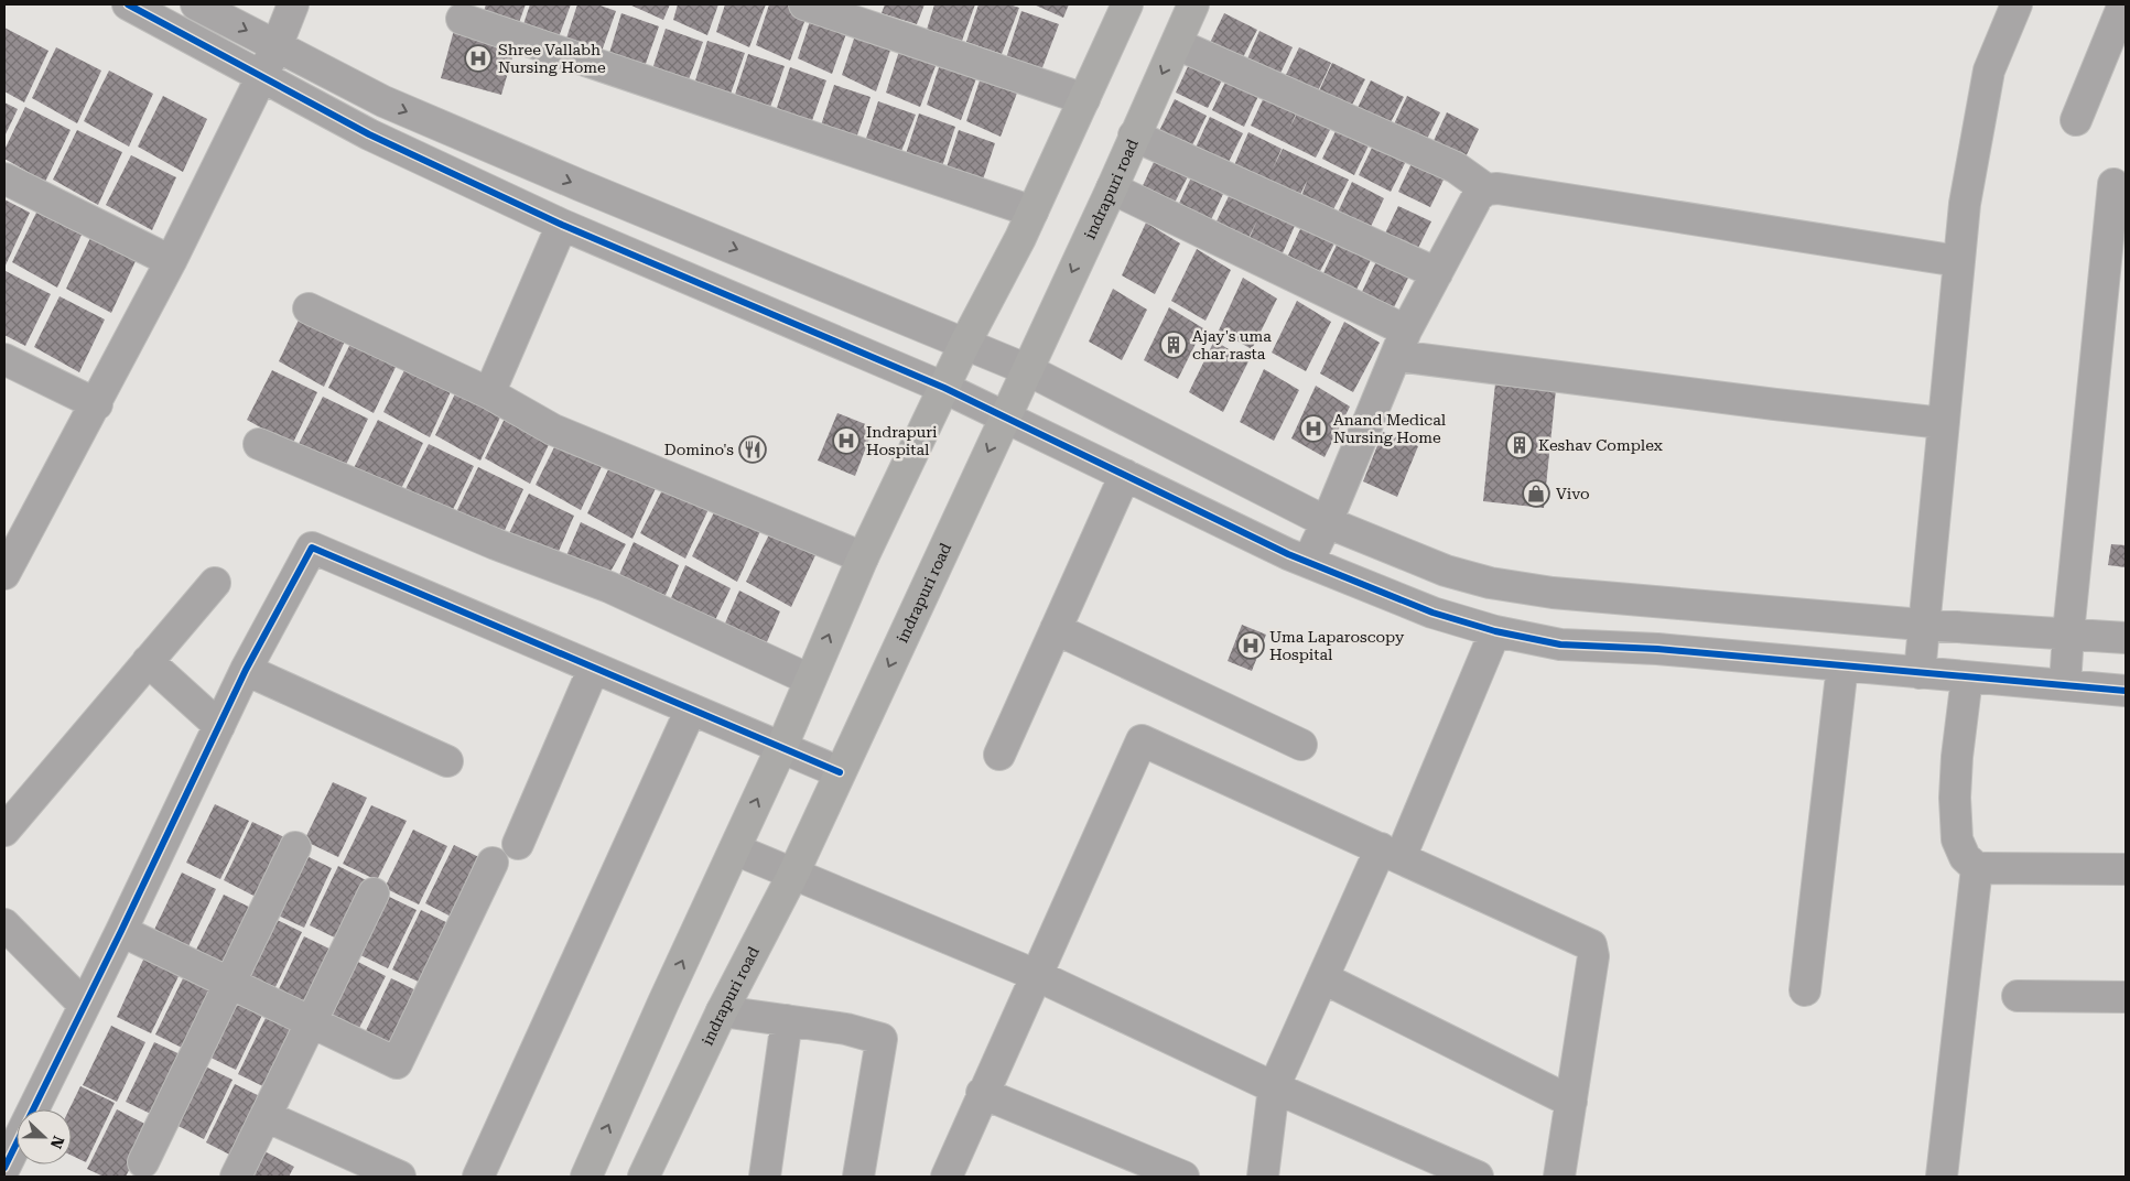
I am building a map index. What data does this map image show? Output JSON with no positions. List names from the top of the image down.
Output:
{
  "streets": {
    "main road": ["indrapuri road"]
  },
  "places": {
    "hospital": [
      "Shree Vallabh Nursing Home",
      "Anand Medical Nursing Home",
      "Indrapuri Hospital",
      "Uma Laparoscopy Hospital"
    ],
    "building": ["Ajay's uma char rasta", "Keshav Complex"],
    "restaurant": ["Domino's"],
    "shop": ["Vivo"]
  },
  "north": "right"
}
